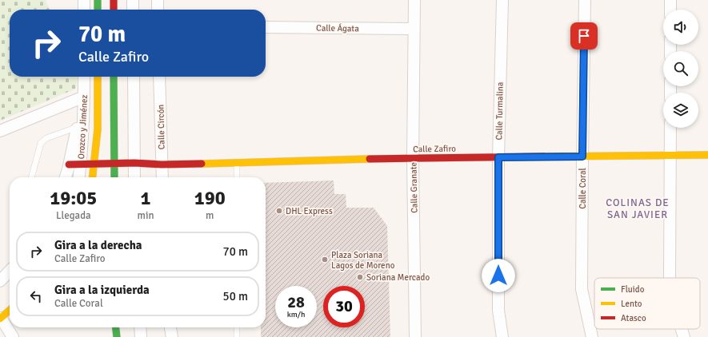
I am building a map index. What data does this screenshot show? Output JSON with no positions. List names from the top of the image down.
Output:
{
  "streets": {
    "main road": ["Orozco y Jiménez", "Calle Zafiro"],
    "street": [
      "Calle Ágata",
      "Calle Turmalina",
      "Calle Circón",
      "Calle Granate",
      "Calle Coral"
    ]
  },
  "crossings": [
    ["Calle Ágata", "Calle Granate"],
    ["Calle Turmalina", "Calle Zafiro"],
    ["Orozco y Jiménez", "Calle Zafiro"],
    ["Calle Circón", "Calle Zafiro"],
    ["Calle Zafiro", "Calle Granate"],
    ["Calle Zafiro", "Calle Coral"]
  ],
  "districts": ["COLINAS DE SAN JAVIER"],
  "places": ["DHL Express", "Plaza Soriana Lagos de Moreno", "Soriana Mercado"],
  "legend": ["Fluido", "Lento", "Atasco"],
  "page": {
    "turn": ["70 m", "Calle Zafiro"],
    "eta": [
      "19:05",
      "Llegada",
      "1",
      "min",
      "190",
      "m"
    ],
    "list": [
      {
        "name": "Gira a la derecha",
        "note": "Calle Zafiro",
        "value": "70 m"
      },
      {
        "name": "Gira a la izquierda",
        "note": "Calle Coral",
        "value": "50 m"
      }
    ],
    "speed": "28 km/h",
    "limit": "30"
  }
}
